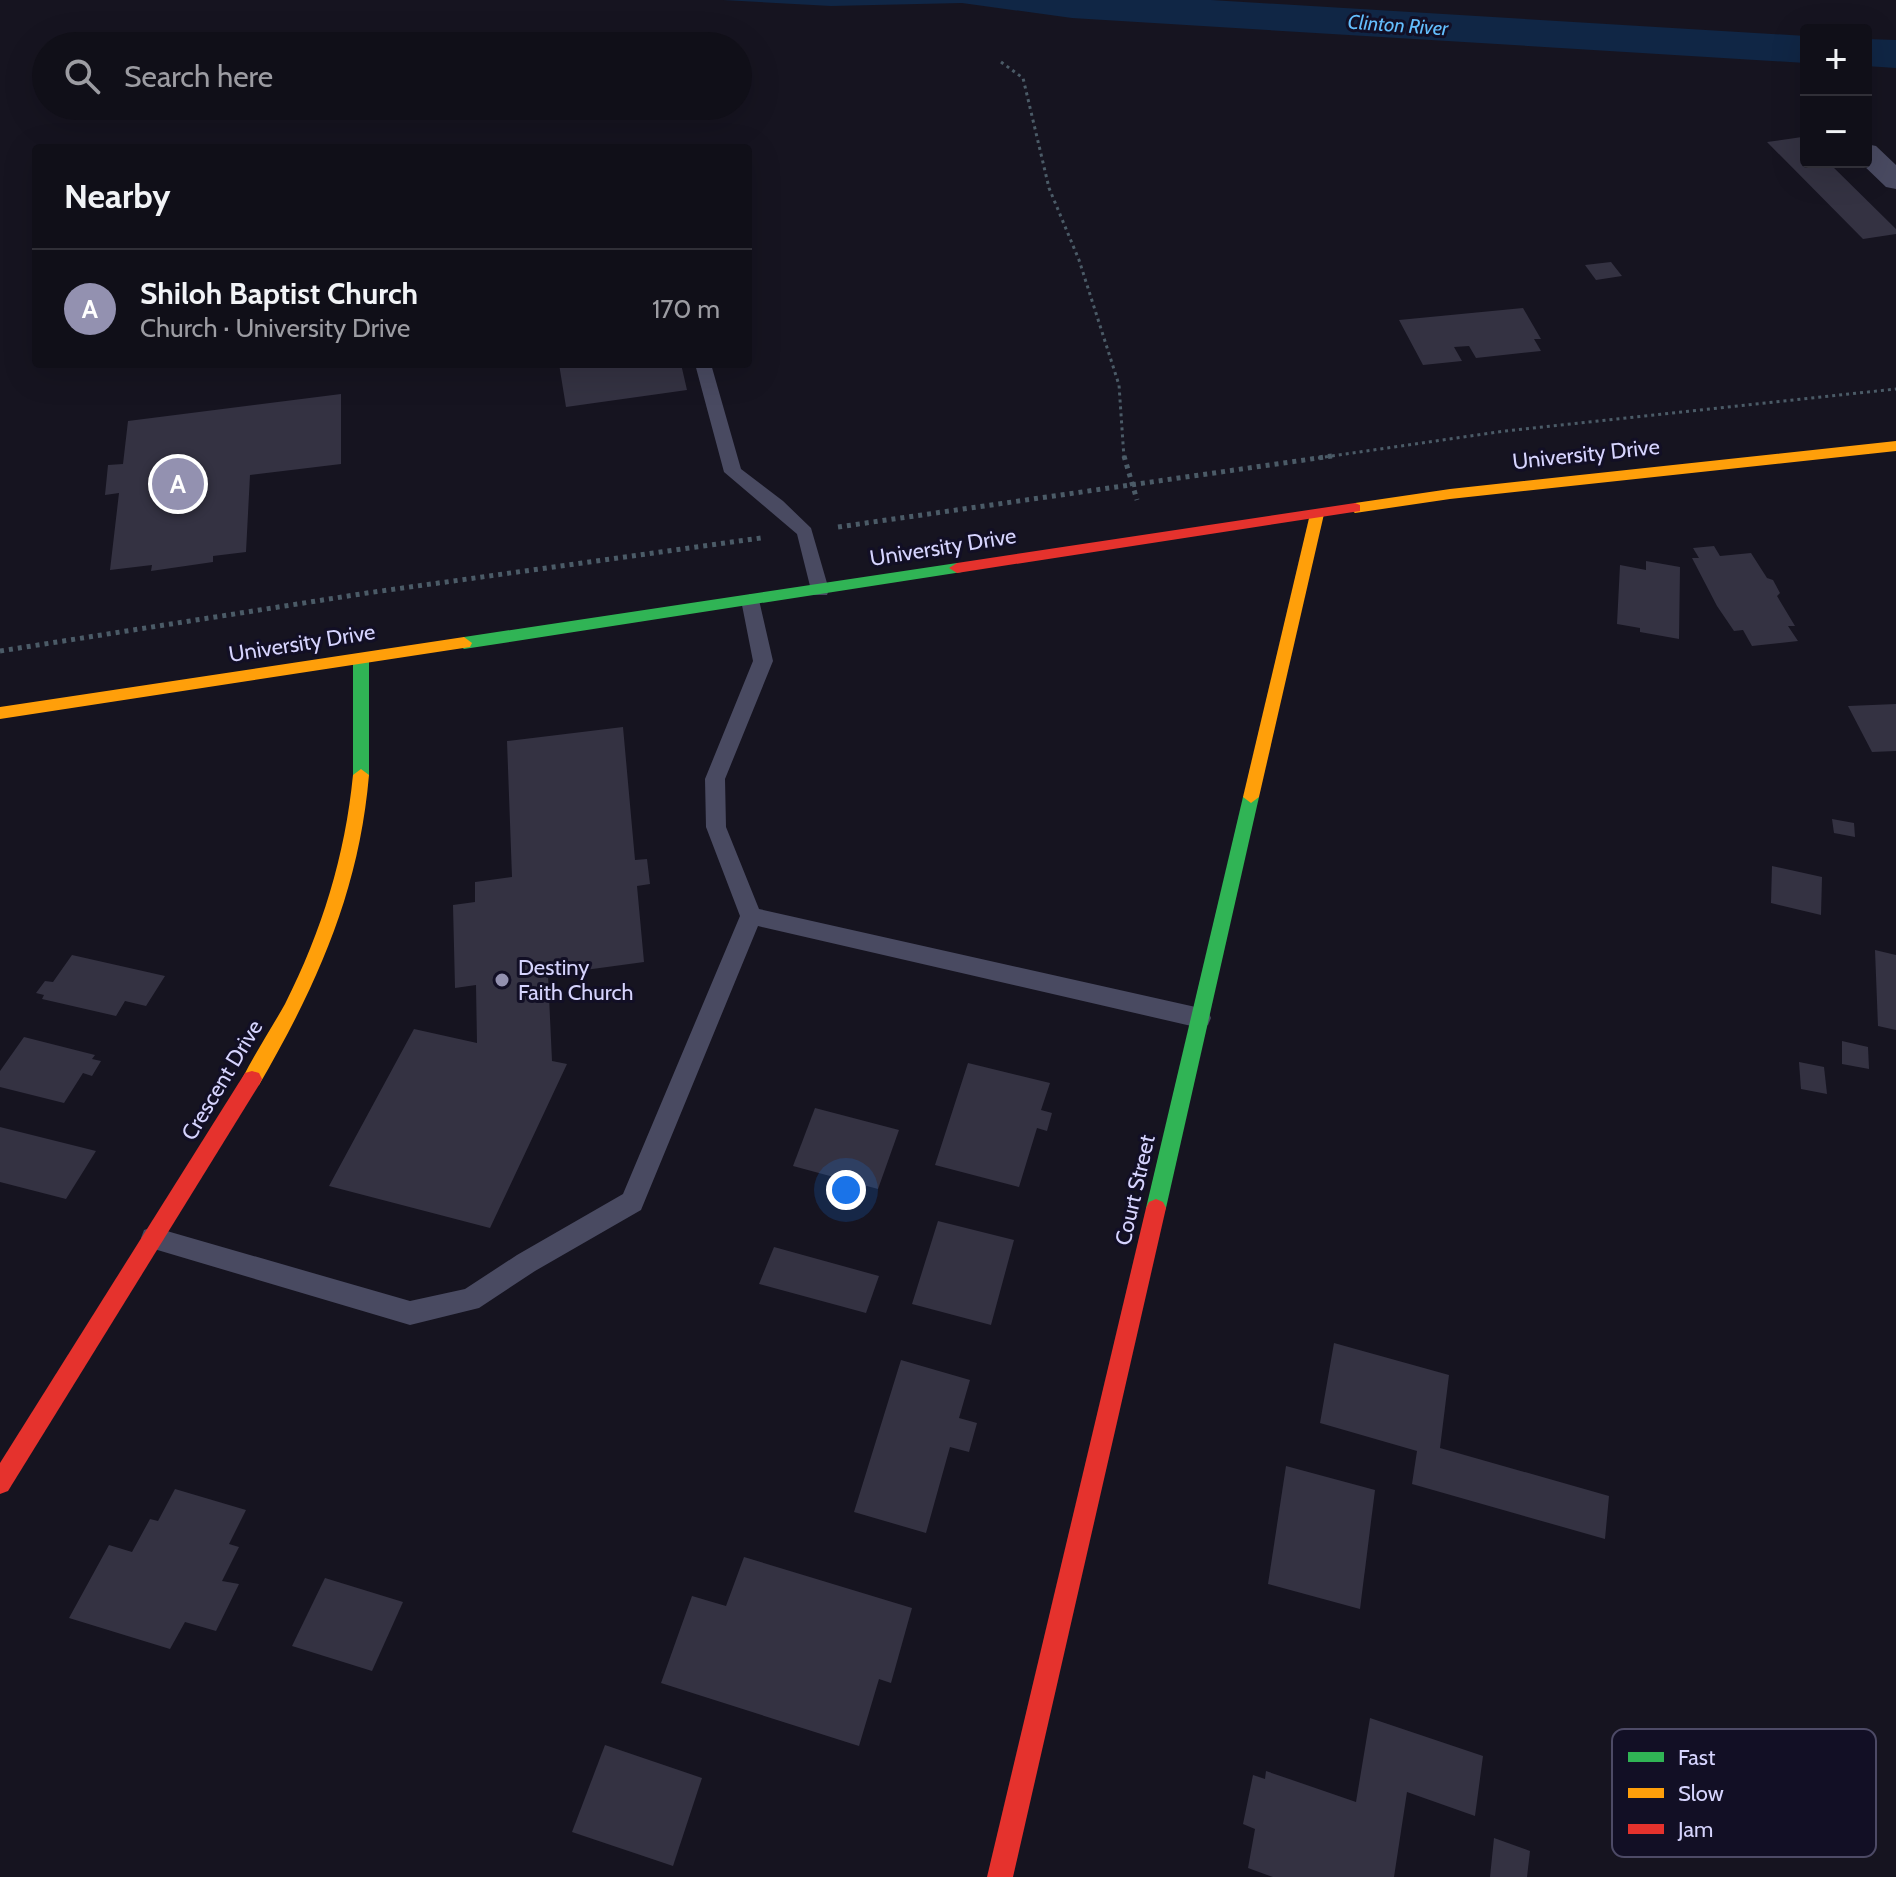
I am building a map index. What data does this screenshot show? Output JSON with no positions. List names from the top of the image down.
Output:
{
  "streets": {
    "street": ["University Drive", "Crescent Drive", "Court Street"]
  },
  "crossings": [
    ["University Drive", "Crescent Drive"],
    ["University Drive", "Court Street"]
  ],
  "water": ["Clinton River"],
  "places": ["Destiny Faith Church"],
  "legend": ["Fast", "Slow", "Jam"],
  "page": {
    "map_buttons": ["+", "−"],
    "search": "Search here",
    "heading": "Nearby",
    "list": [
      {
        "mark": "A",
        "name": "Shiloh Baptist Church",
        "note": "Church · University Drive",
        "value": "170 m"
      }
    ],
    "pins": "A"
  }
}
